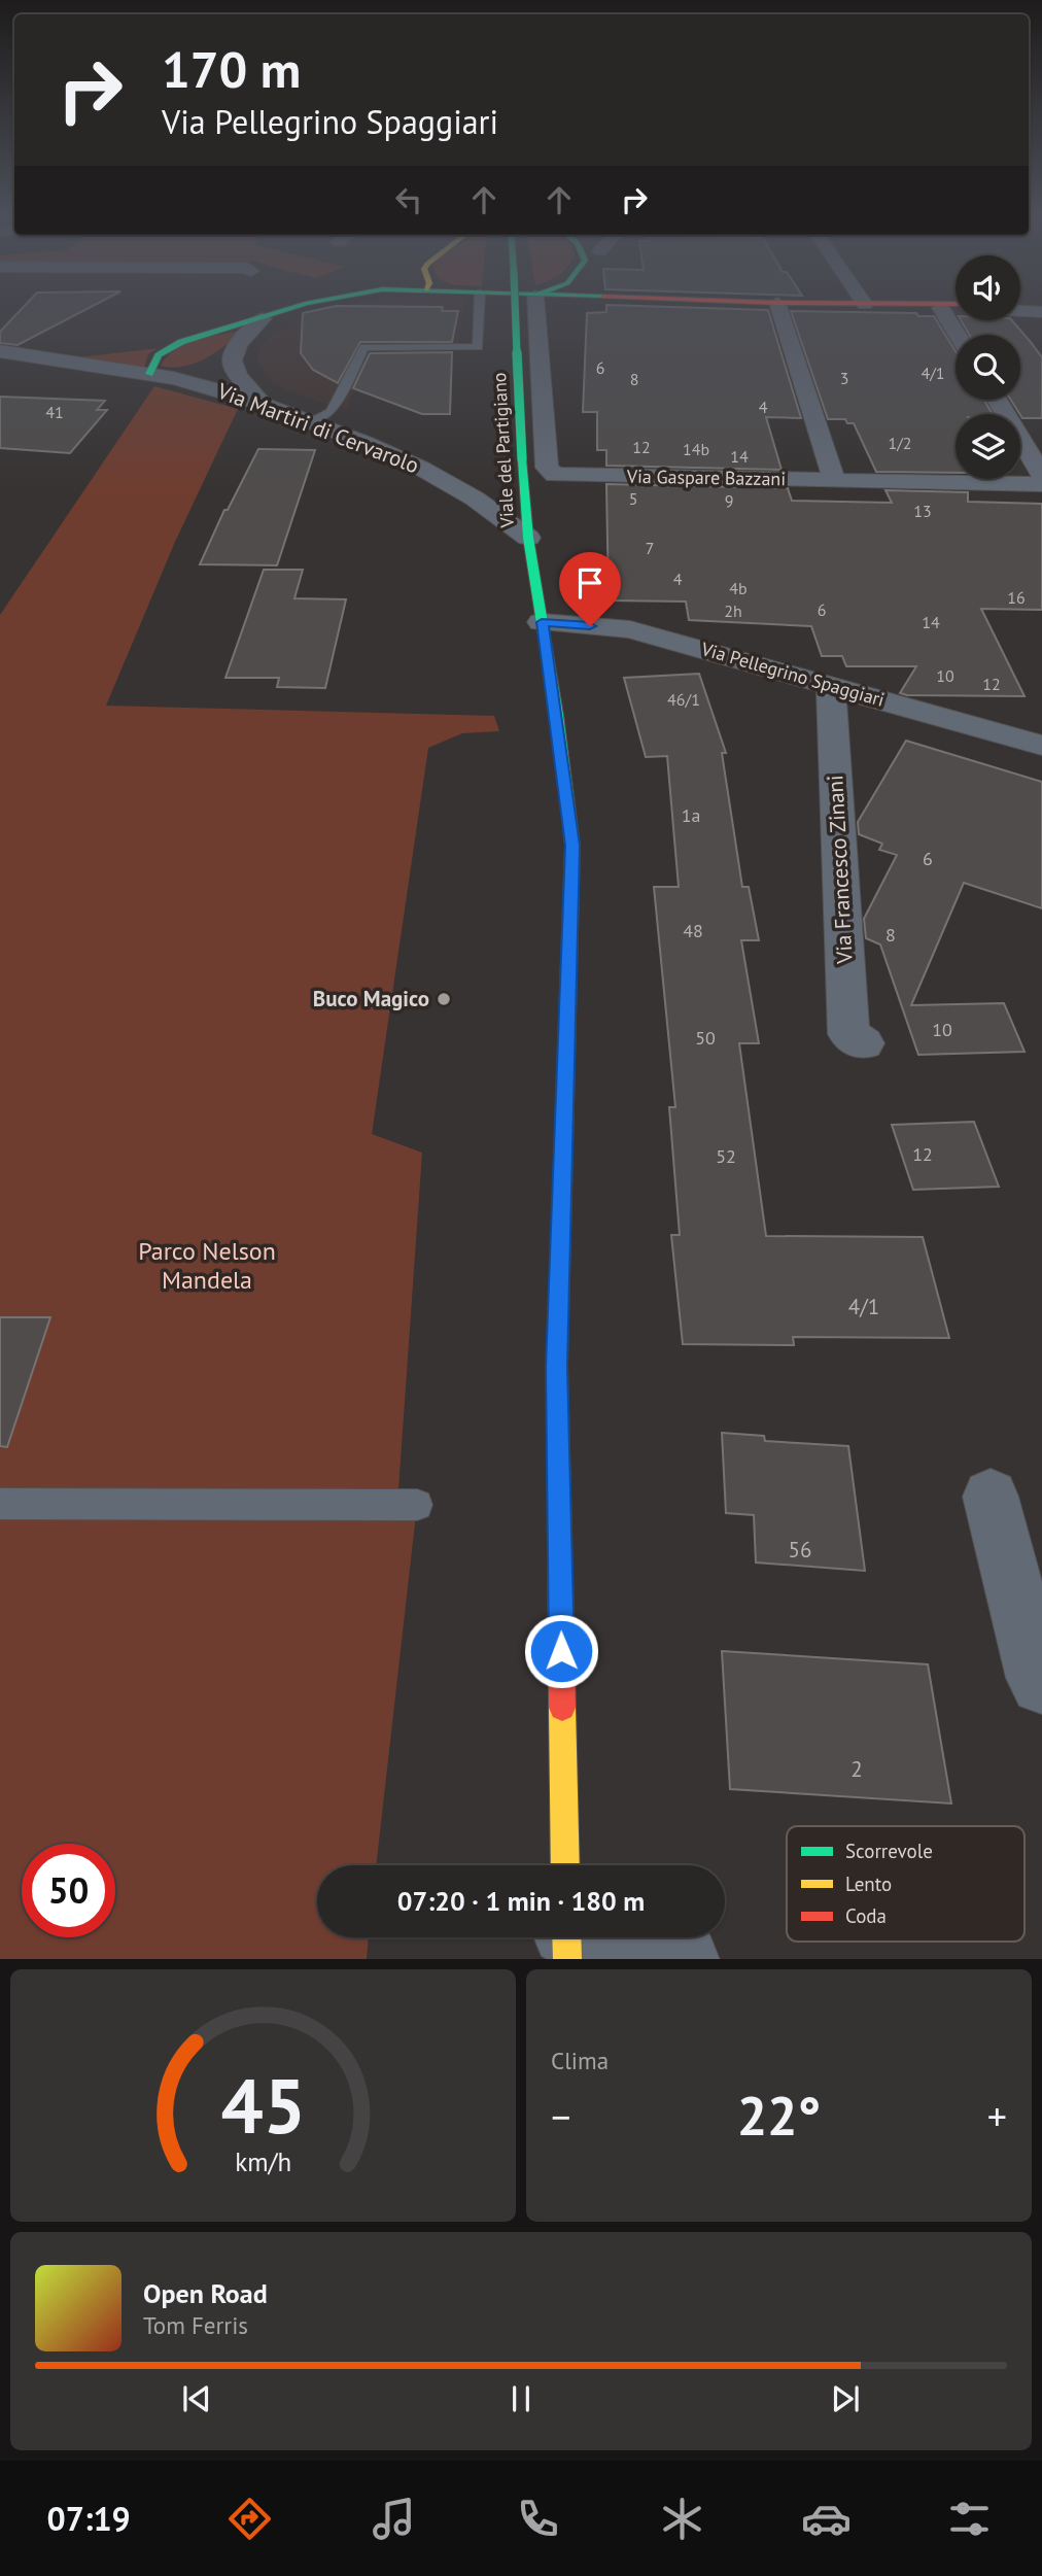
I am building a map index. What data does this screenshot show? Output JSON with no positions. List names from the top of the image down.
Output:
{
  "streets": {
    "main road": ["Viale del Partigiano"],
    "street": [
      "Via Martiri di Cervarolo",
      "Via Gaspare Bazzani",
      "Via Pellegrino Spaggiari",
      "Via Francesco Zinani"
    ]
  },
  "crossings": [
    ["Via Martiri di Cervarolo", "Viale del Partigiano"],
    ["Via Pellegrino Spaggiari", "Via Francesco Zinani"]
  ],
  "parks": ["Parco Nelson Mandela"],
  "places": ["Buco Magico"],
  "house_numbers": [
    "6",
    "4/1",
    "3",
    "8",
    "4",
    "41",
    "1/2",
    "12",
    "14b",
    "14",
    "5",
    "9",
    "13",
    "7",
    "4",
    "4b",
    "16",
    "6",
    "2h",
    "14",
    "10",
    "12",
    "46/1",
    "1a",
    "6",
    "48",
    "8",
    "10",
    "50",
    "12",
    "52",
    "4/1",
    "56",
    "2"
  ],
  "legend": ["Scorrevole", "Lento", "Coda"],
  "page": {
    "turn": ["170 m", "Via Pellegrino Spaggiari"],
    "limit": "50",
    "trip": "07:20 · 1 min · 180 m",
    "tile": "Clima",
    "heat": ["−", "22°", "+"],
    "song": ["Open Road", "Tom Ferris"],
    "tabs": "07:19",
    "gauge": ["45", "km/h"]
  }
}
